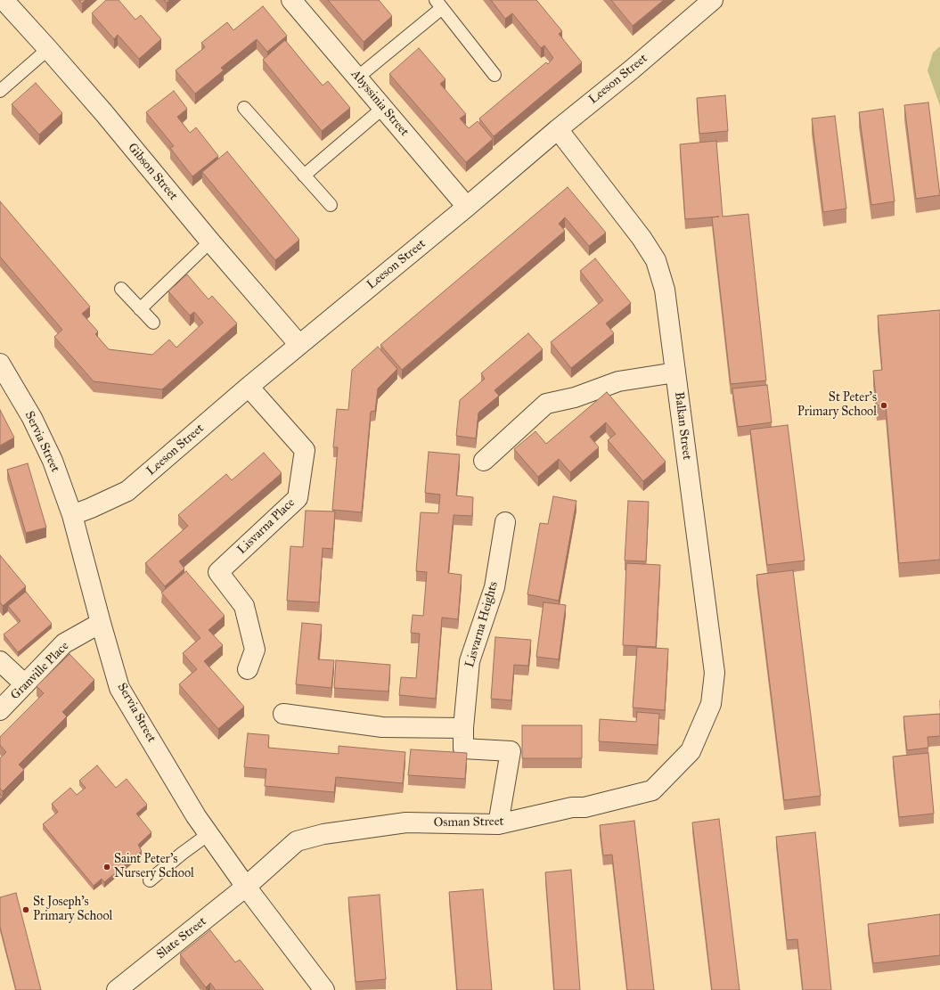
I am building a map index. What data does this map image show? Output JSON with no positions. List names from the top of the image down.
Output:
{
  "streets": {
    "street": [
      "Leeson Street",
      "Abyssinia Street",
      "Gibson Street",
      "Balkan Street",
      "Servia Street",
      "Lisvarna Place",
      "Lisvarna Heights",
      "Granville Place",
      "Osman Street",
      "Slate Street"
    ]
  },
  "crossings": [
    ["Leeson Street", "Abyssinia Street"],
    ["Leeson Street", "Gibson Street"],
    ["Leeson Street", "Balkan Street"],
    ["Leeson Street", "Servia Street"],
    ["Leeson Street", "Lisvarna Place"],
    ["Balkan Street", "Osman Street"],
    ["Servia Street", "Granville Place"],
    ["Servia Street", "Osman Street"],
    ["Servia Street", "Slate Street"],
    ["Osman Street", "Slate Street"]
  ],
  "places": ["St Peter's Primary School", "Saint Peter's Nursery School", "St Joseph's Primary School"]
}
